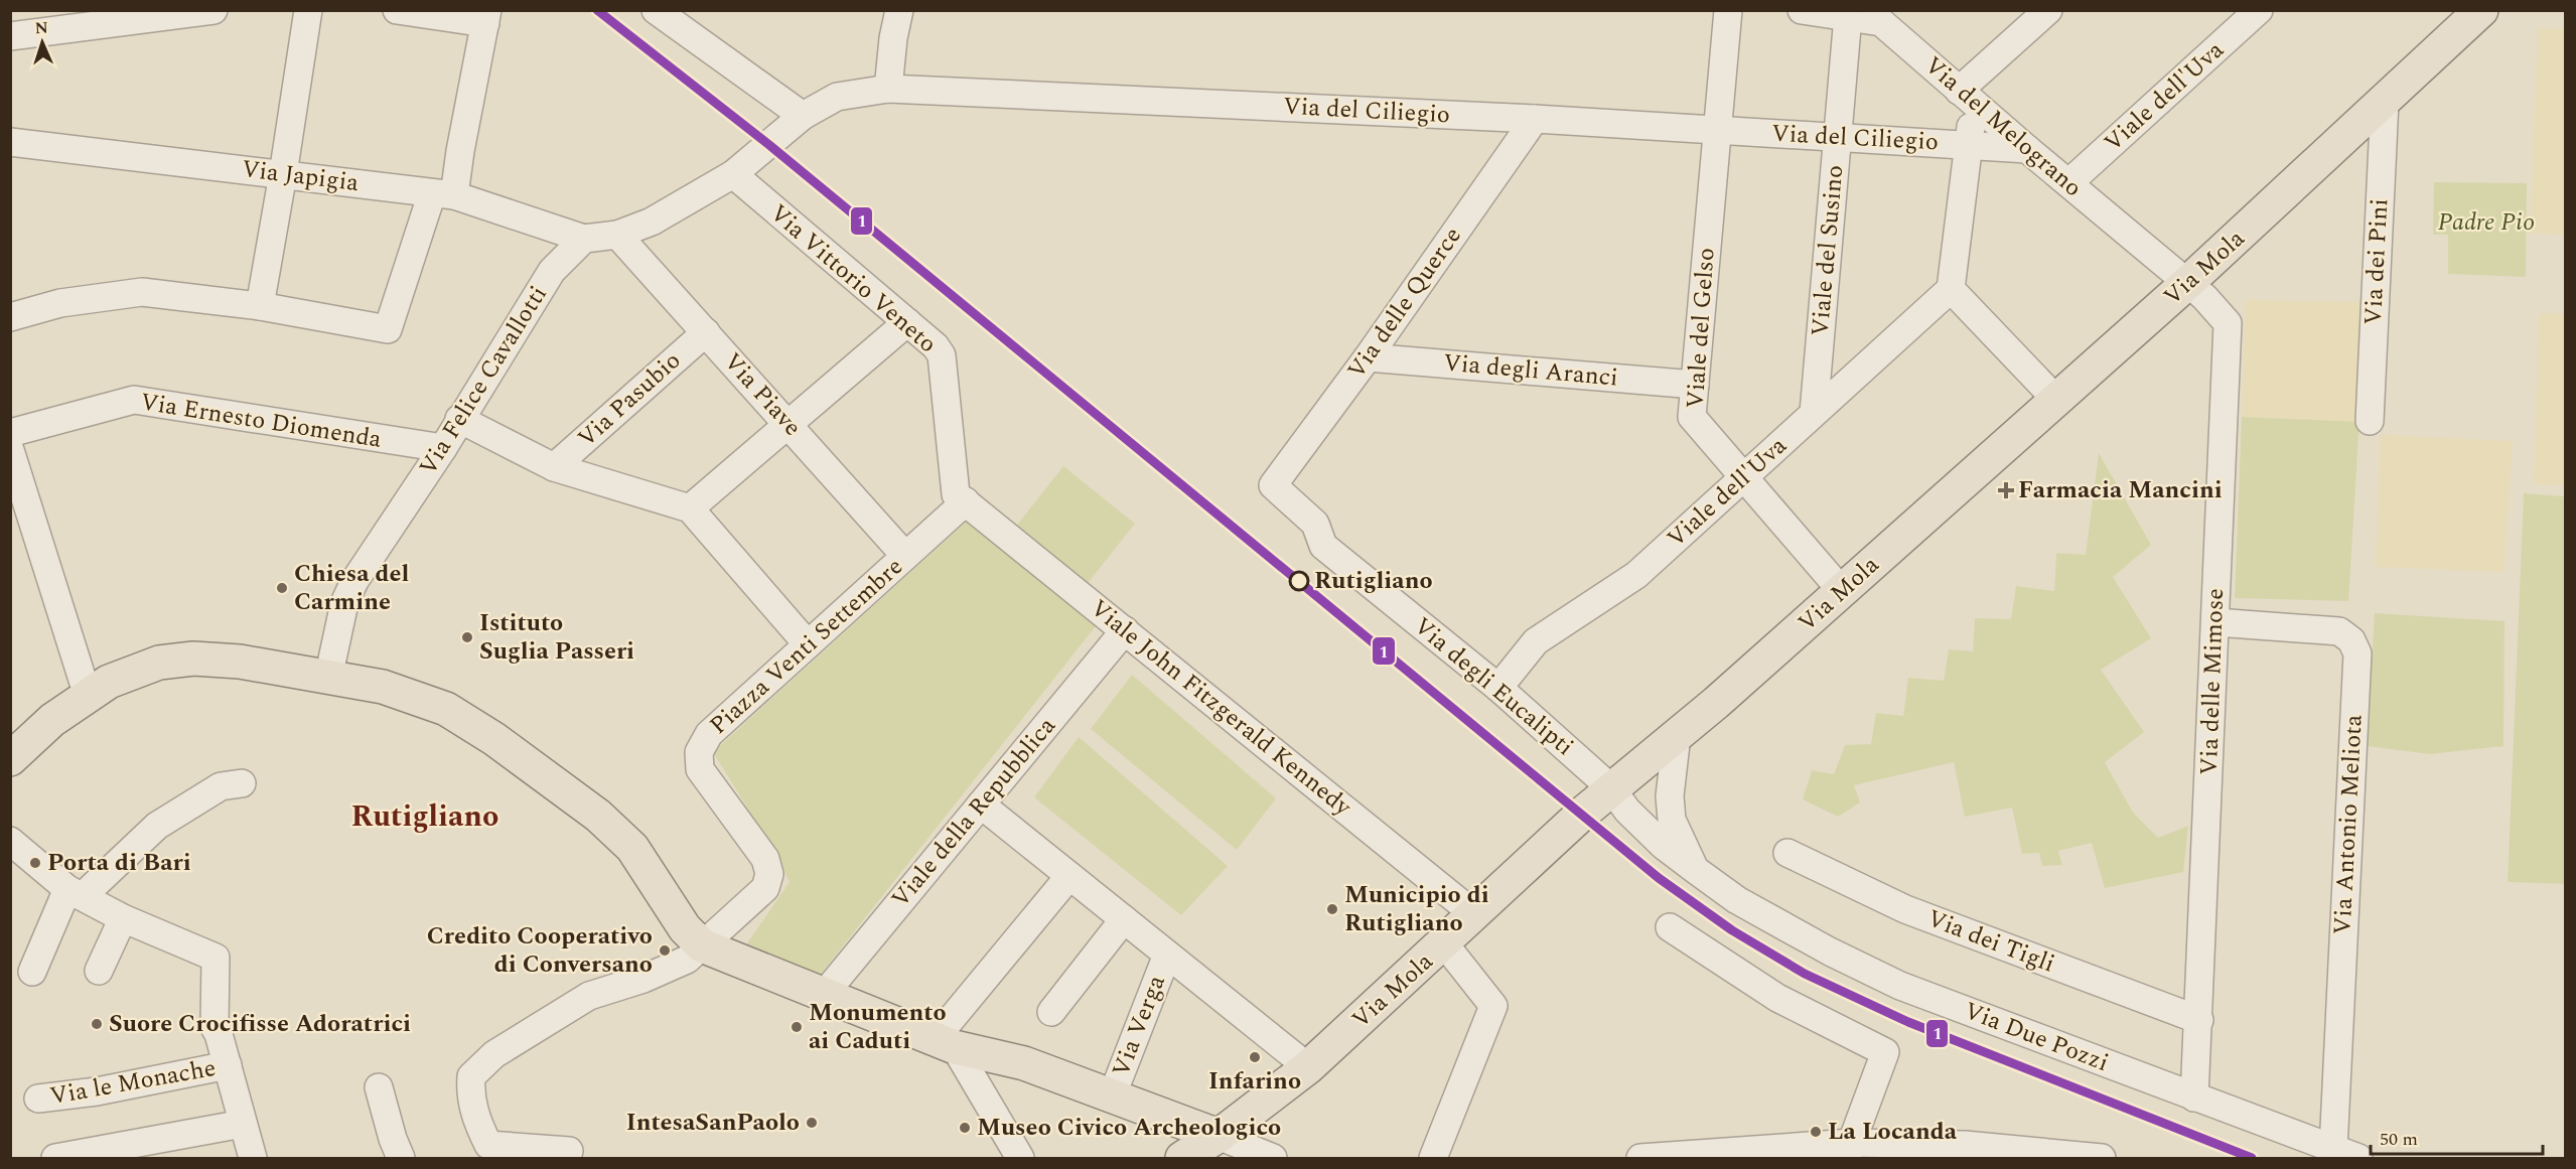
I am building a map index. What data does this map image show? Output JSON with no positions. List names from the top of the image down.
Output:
{
  "streets": {
    "main road": ["Via Mola"],
    "street": [
      "Viale dell'Uva",
      "Via del Ciliegio",
      "Via del Melograno",
      "Via Japigia",
      "Viale del Susino",
      "Via dei Pini",
      "Via Vittorio Veneto",
      "Via delle Querce",
      "Viale del Gelso",
      "Via degli Aranci",
      "Via Felice Cavallotti",
      "Via Piave",
      "Via Pasubio",
      "Via Ernesto Diomenda",
      "Piazza Venti Settembre",
      "Via delle Mimose",
      "Via degli Eucalipti",
      "Viale John Fitzgerald Kennedy",
      "Viale della Repubblica",
      "Via Antonio Meliota",
      "Via dei Tigli",
      "Via Verga",
      "Via Due Pozzi",
      "Via le Monache"
    ]
  },
  "crossings": [
    ["Viale dell'Uva", "Via del Melograno"],
    ["Viale dell'Uva", "Viale del Susino"],
    ["Viale dell'Uva", "Viale del Gelso"],
    ["Viale dell'Uva", "Via degli Eucalipti"],
    ["Via del Ciliegio", "Via del Melograno"],
    ["Via del Ciliegio", "Viale del Susino"],
    ["Via del Ciliegio", "Via Vittorio Veneto"],
    ["Via del Ciliegio", "Via delle Querce"],
    ["Via del Ciliegio", "Viale del Gelso"],
    ["Via del Melograno", "Viale del Susino"],
    ["Via del Melograno", "Via Mola"],
    ["Via del Melograno", "Via delle Mimose"],
    ["Via Japigia", "Via Felice Cavallotti"],
    ["Via dei Pini", "Via Mola"],
    ["Via Mola", "Viale del Gelso"],
    ["Via Mola", "Via delle Mimose"],
    ["Via Mola", "Via degli Eucalipti"],
    ["Via Mola", "Viale John Fitzgerald Kennedy"],
    ["Via Mola", "Via Due Pozzi"],
    ["Via Vittorio Veneto", "Piazza Venti Settembre"],
    ["Via Vittorio Veneto", "Viale John Fitzgerald Kennedy"],
    ["Via delle Querce", "Via degli Aranci"],
    ["Via delle Querce", "Via degli Eucalipti"],
    ["Viale del Gelso", "Via degli Aranci"],
    ["Via Felice Cavallotti", "Via Ernesto Diomenda"],
    ["Via Piave", "Via Pasubio"],
    ["Via Piave", "Piazza Venti Settembre"],
    ["Piazza Venti Settembre", "Viale John Fitzgerald Kennedy"],
    ["Via delle Mimose", "Via Antonio Meliota"],
    ["Via delle Mimose", "Via dei Tigli"],
    ["Via delle Mimose", "Via Due Pozzi"],
    ["Via degli Eucalipti", "Via Due Pozzi"],
    ["Viale John Fitzgerald Kennedy", "Viale della Repubblica"],
    ["Via Antonio Meliota", "Via Due Pozzi"]
  ],
  "districts": ["Rutigliano"],
  "parks": ["Padre Pio"],
  "places": {
    "health": ["Farmacia Mancini"],
    "other": [
      "Rutigliano",
      "Chiesa del Carmine",
      "Istituto Suglia Passeri",
      "Porta di Bari",
      "Municipio di Rutigliano",
      "Credito Cooperativo di Conversano",
      "Suore Crocifisse Adoratrici",
      "Monumento ai Caduti",
      "Infarino",
      "IntesaSanPaolo",
      "Museo Civico Archeologico",
      "La Locanda"
    ]
  },
  "lines": ["transit line 1"],
  "scale_bar": "50 m",
  "north": "top"
}
